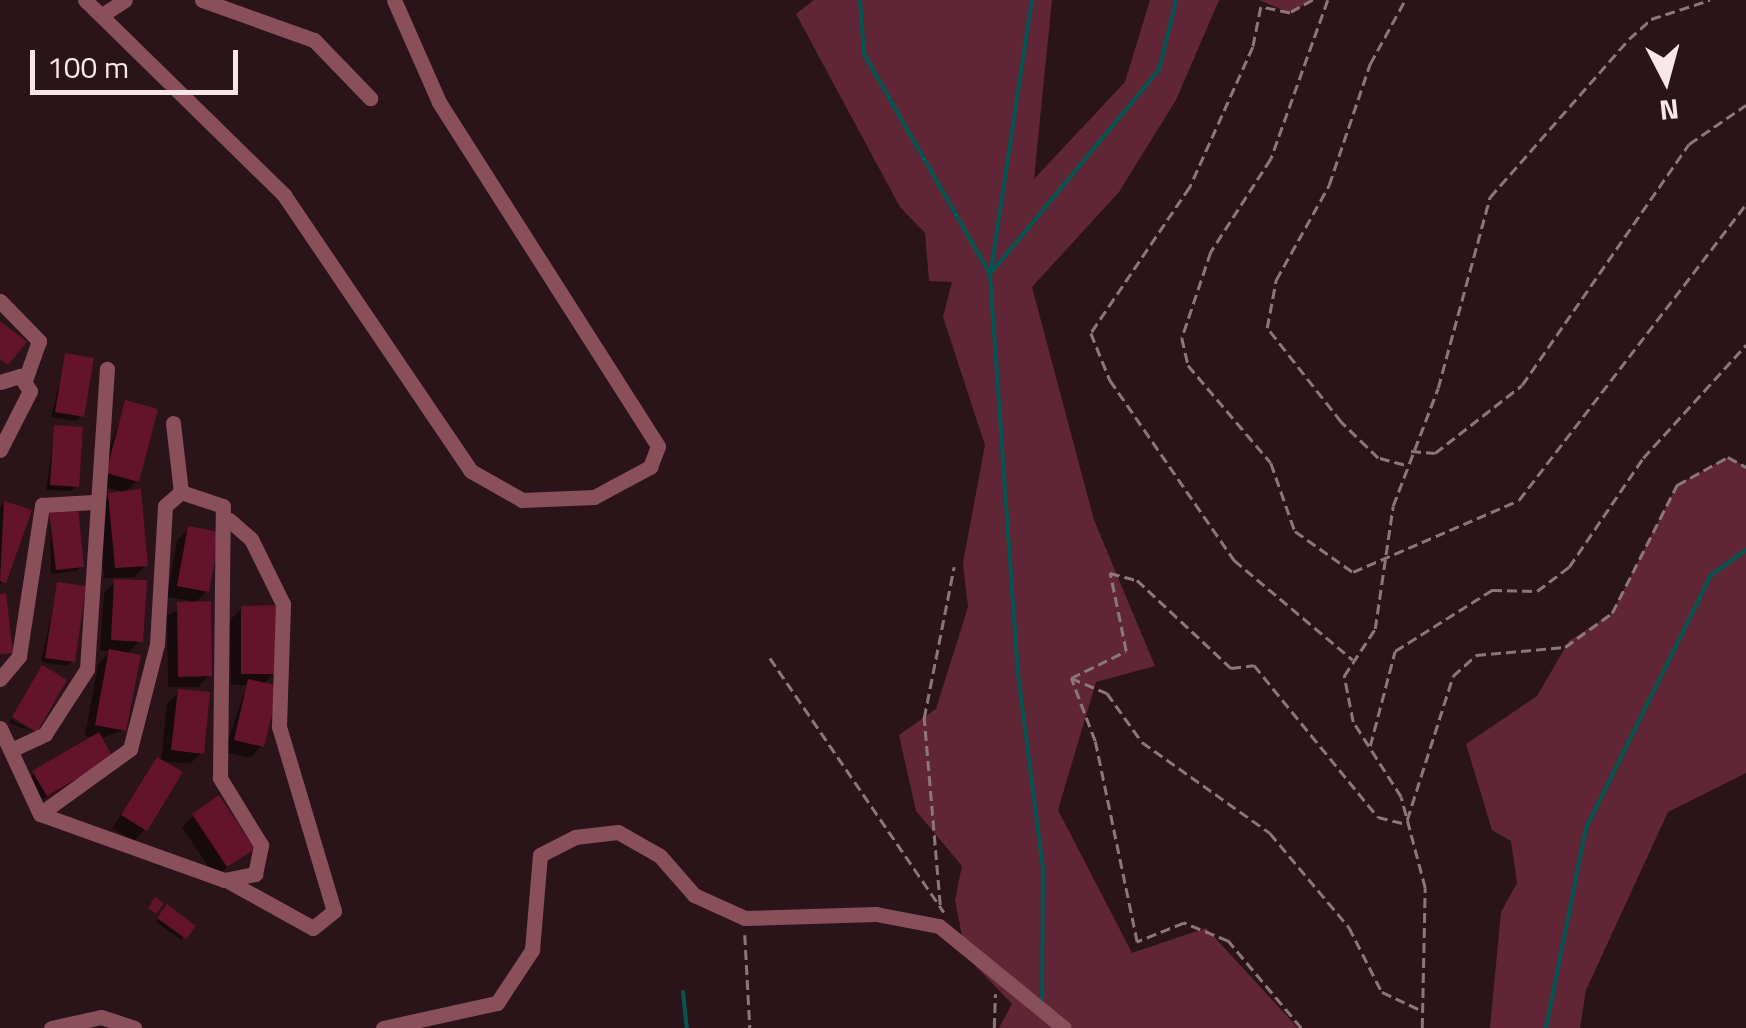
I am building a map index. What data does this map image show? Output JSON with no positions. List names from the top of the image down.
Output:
{
  "scale_bar": "100 m",
  "north": "bottom"
}
